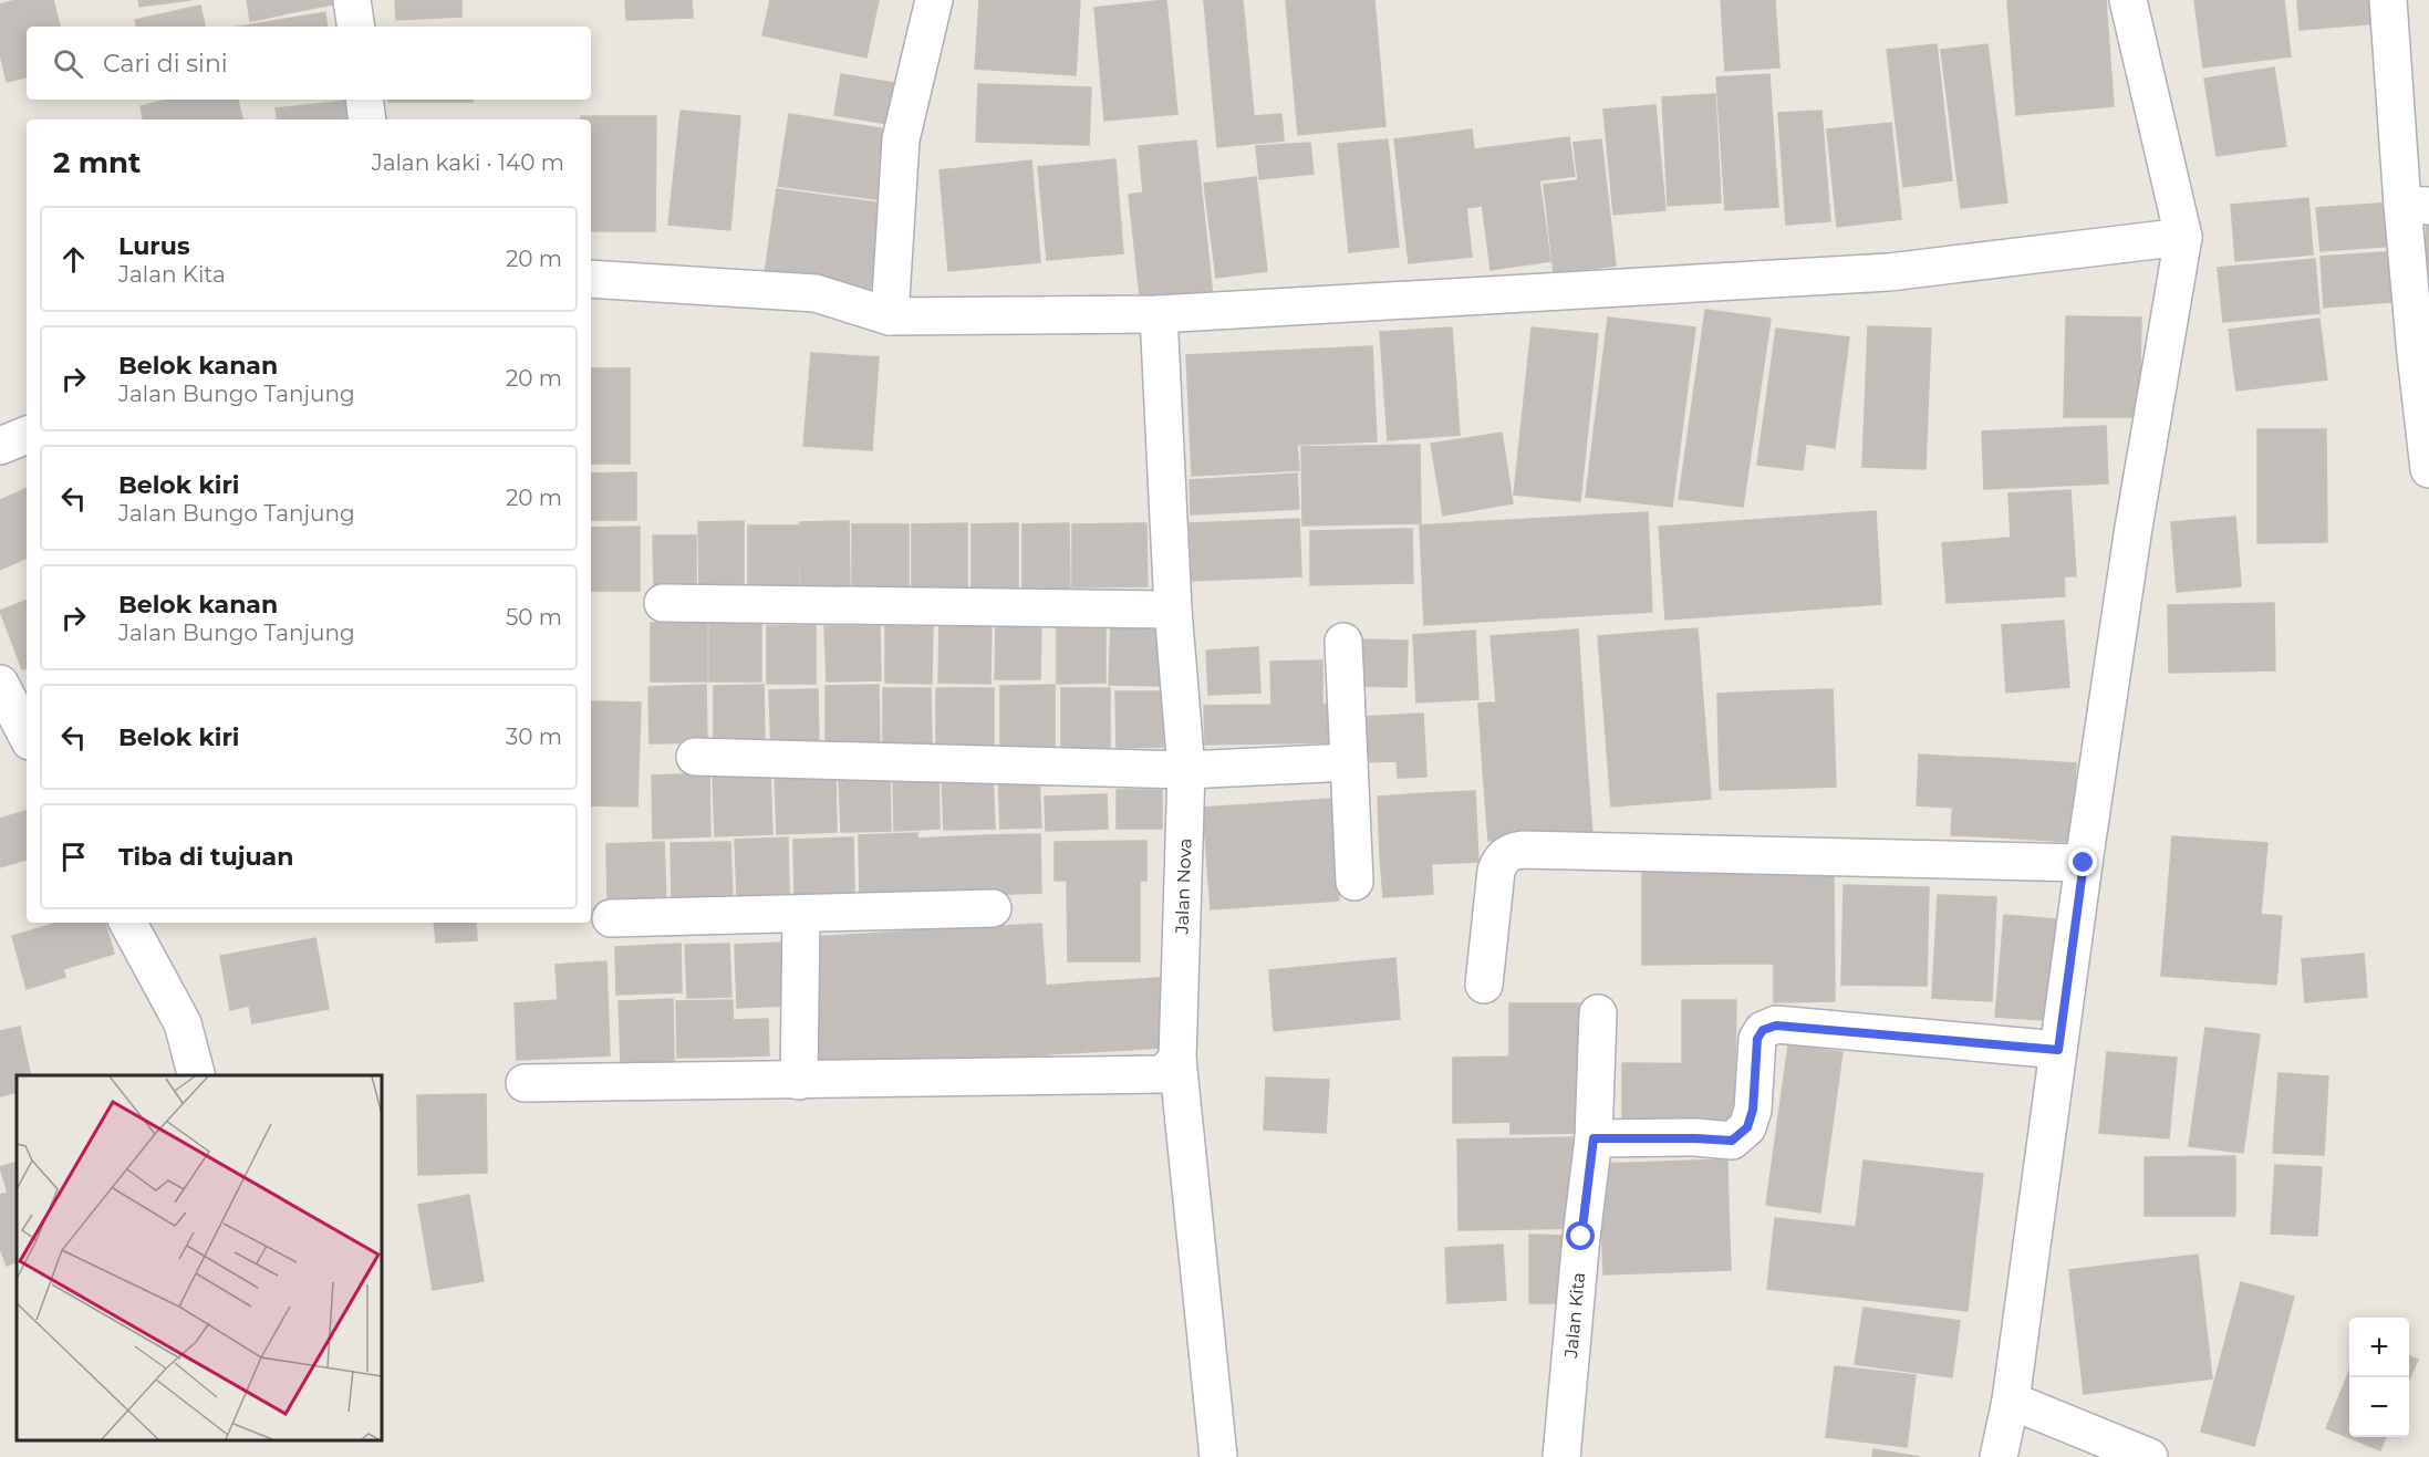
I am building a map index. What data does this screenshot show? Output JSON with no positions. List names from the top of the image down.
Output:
{
  "streets": {
    "street": ["Jalan Nova", "Jalan Kita"]
  },
  "page": {
    "search": "Cari di sini",
    "heading": ["2 mnt", "Jalan kaki · 140 m"],
    "list": [
      ["Lurus", "Jalan Kita", "20 m"],
      ["Belok kanan", "Jalan Bungo Tanjung", "20 m"],
      ["Belok kiri", "Jalan Bungo Tanjung", "20 m"],
      ["Belok kanan", "Jalan Bungo Tanjung", "50 m"],
      ["Belok kiri", "30 m"],
      "Tiba di tujuan"
    ],
    "map_buttons": ["+", "−"]
  }
}
